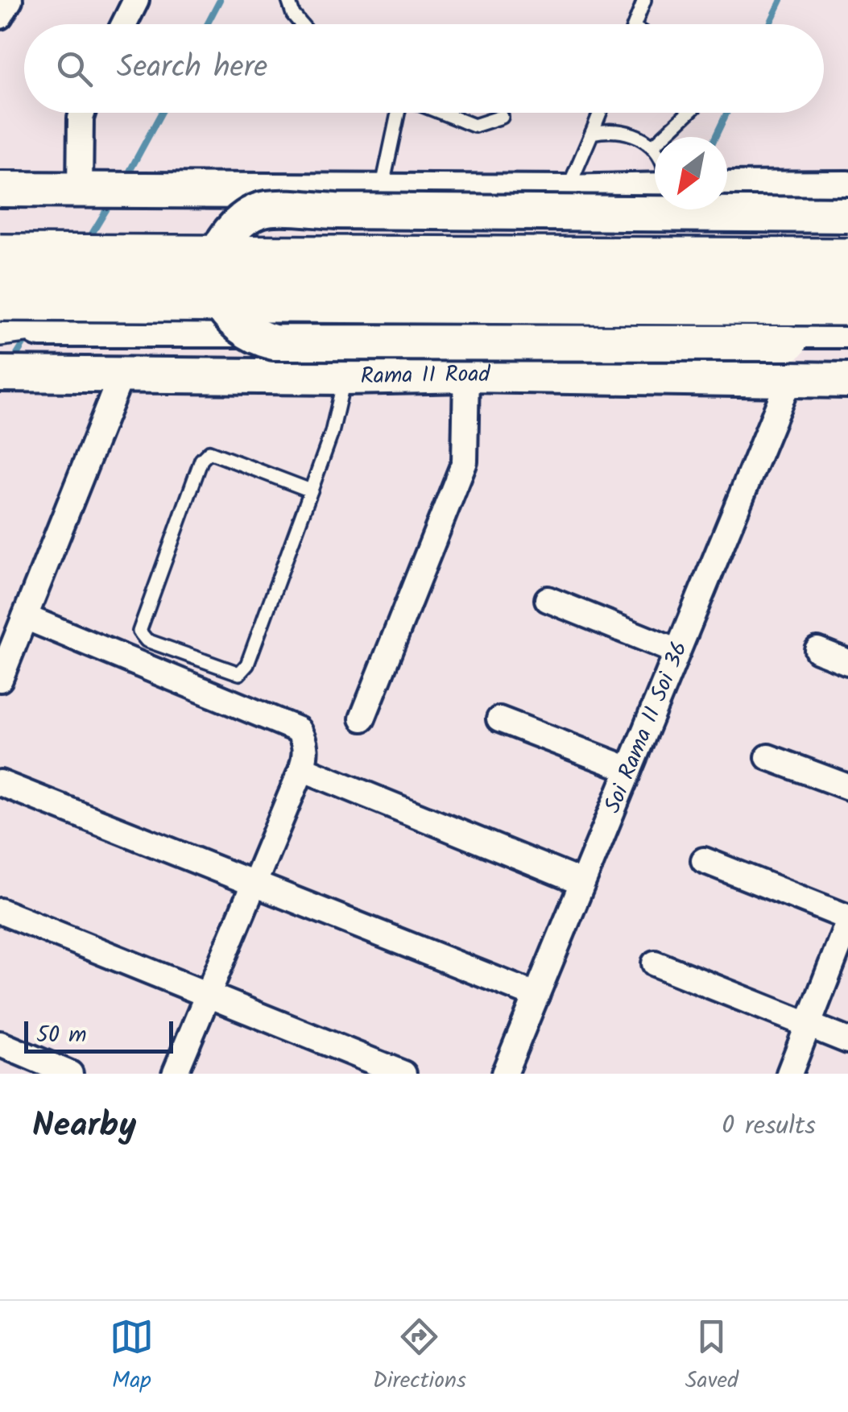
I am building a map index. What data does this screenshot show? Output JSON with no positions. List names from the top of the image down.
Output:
{
  "streets": {
    "main road": ["Rama II Road"],
    "street": ["Soi Rama II Soi 36"]
  },
  "crossings": [
    ["Rama II Road", "Soi Rama II Soi 36"]
  ],
  "scale_bar": "50 m",
  "north": "bottom left",
  "page": {
    "search": "Search here",
    "scale": "50 m",
    "heading": ["Nearby", "0 results"],
    "nav": ["Map", "Directions", "Saved"]
  }
}
